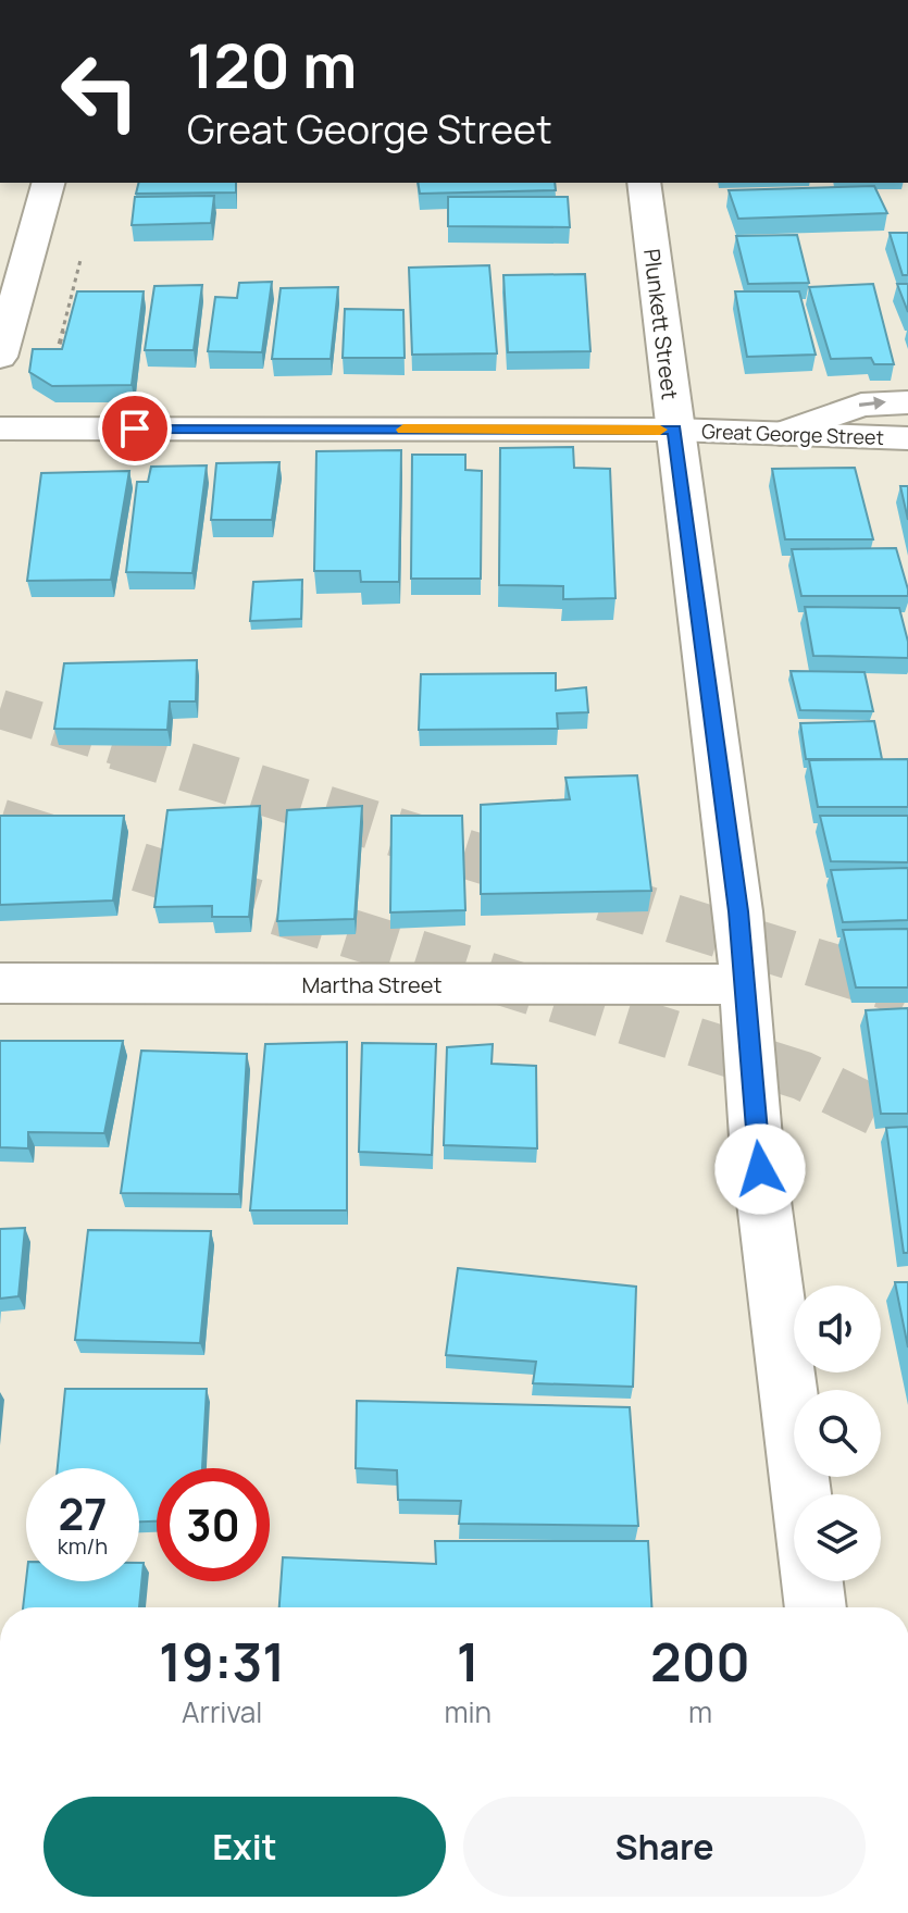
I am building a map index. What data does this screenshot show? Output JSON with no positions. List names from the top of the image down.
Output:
{
  "streets": {
    "street": ["Plunkett Street", "Great George Street", "Martha Street"]
  },
  "crossings": [
    ["Plunkett Street", "Great George Street"],
    ["Plunkett Street", "Martha Street"]
  ],
  "page": {
    "turn": ["120 m", "Great George Street"],
    "speed": "27 km/h",
    "limit": "30",
    "eta": [
      "19:31",
      "Arrival",
      "1",
      "min",
      "200",
      "m"
    ],
    "buttons": ["Exit", "Share"]
  }
}
